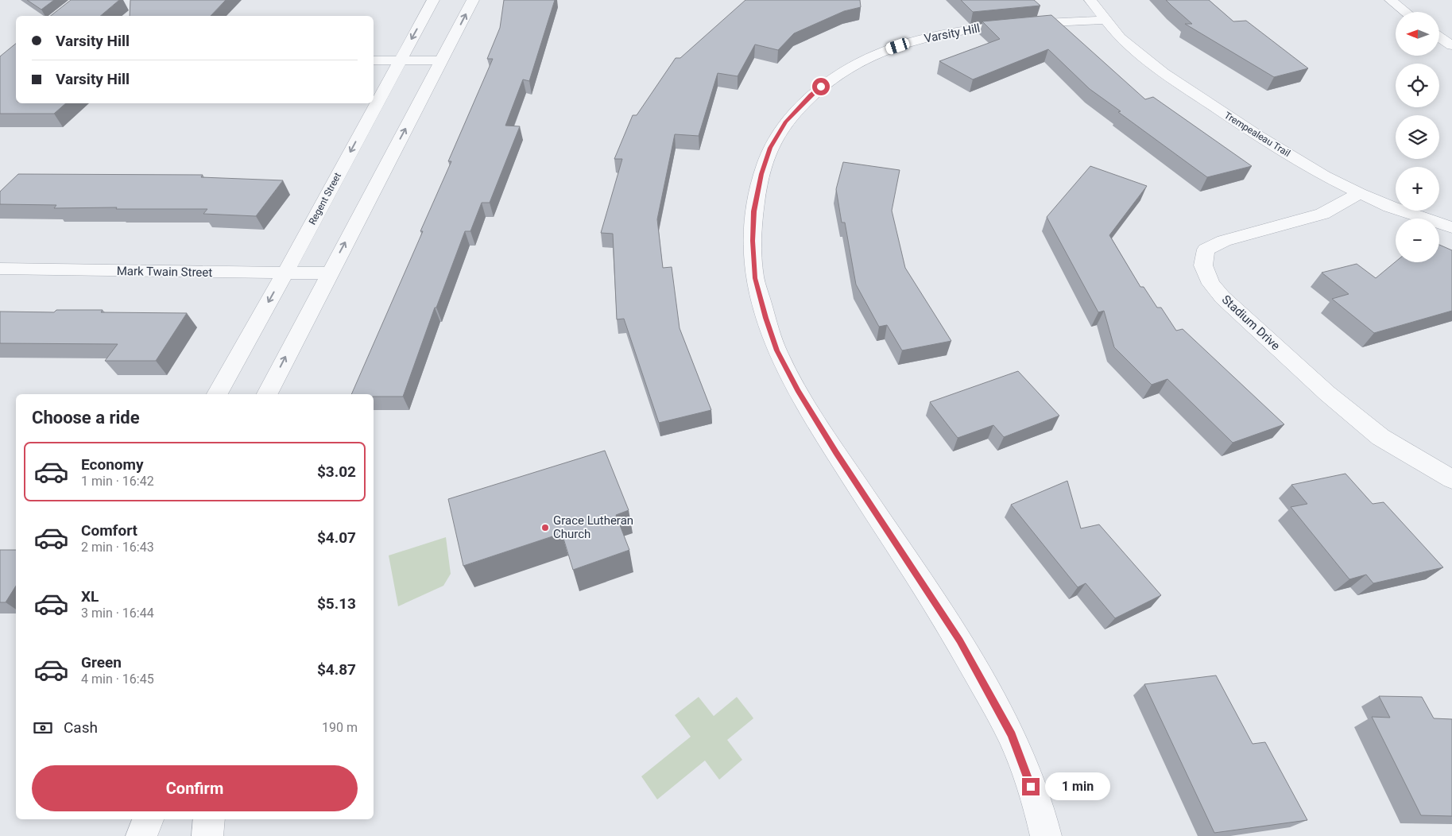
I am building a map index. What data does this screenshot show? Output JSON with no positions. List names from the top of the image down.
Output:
{
  "streets": {
    "street": [
      "Varsity Hill",
      "Trempealeau Trail",
      "Regent Street",
      "Mark Twain Street",
      "Stadium Drive"
    ]
  },
  "crossings": [
    ["Varsity Hill", "Trempealeau Trail"],
    ["Trempealeau Trail", "Stadium Drive"],
    ["Regent Street", "Mark Twain Street"]
  ],
  "places": ["Grace Lutheran Church"],
  "north": "left",
  "page": {
    "map_buttons": ["+", "−"],
    "banner": ["Varsity Hill", "Varsity Hill"],
    "heading": "Choose a ride",
    "list": [
      {
        "name": "Economy",
        "note": "1 min · 16:42",
        "value": "$3.02"
      },
      {
        "name": "Comfort",
        "note": "2 min · 16:43",
        "value": "$4.07"
      },
      {
        "name": "XL",
        "note": "3 min · 16:44",
        "value": "$5.13"
      },
      {
        "name": "Green",
        "note": "4 min · 16:45",
        "value": "$4.87"
      }
    ],
    "pay": ["Cash", "190 m"],
    "buttons": "Confirm",
    "bubble": "1 min"
  }
}
